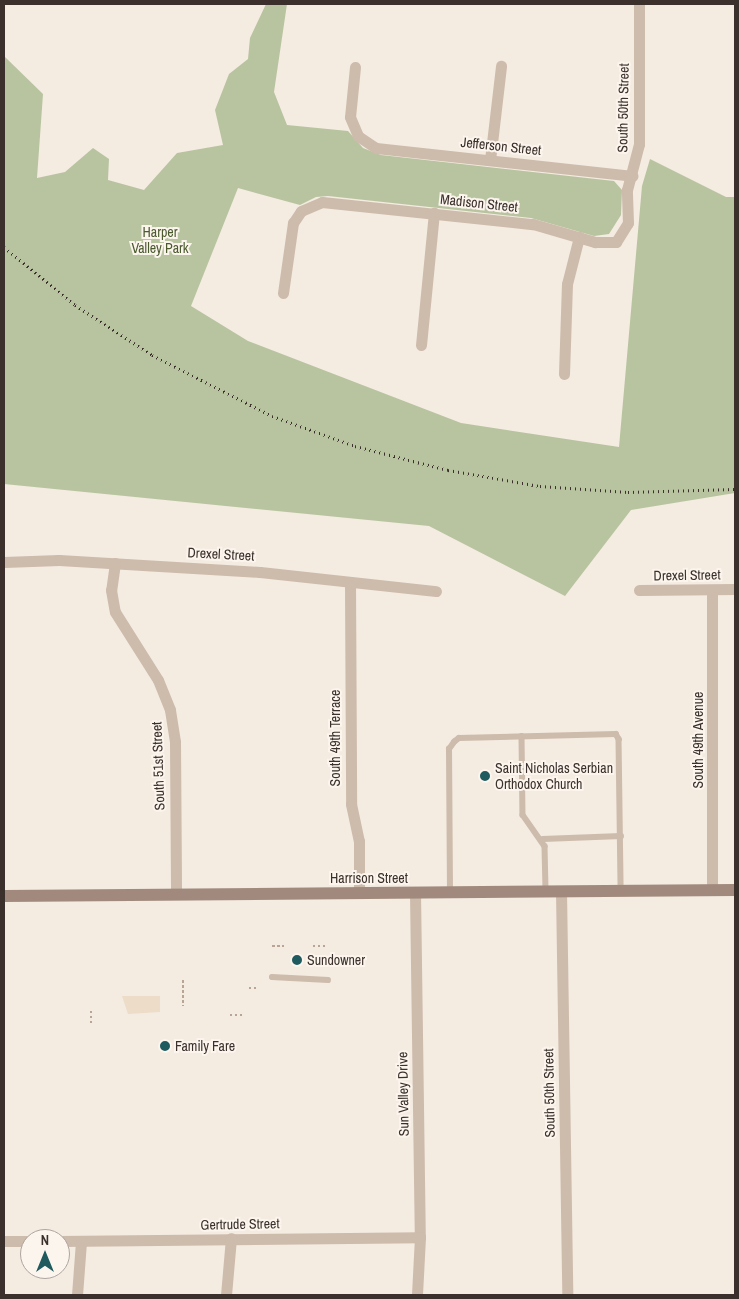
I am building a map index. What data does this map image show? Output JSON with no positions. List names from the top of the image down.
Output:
{
  "streets": {
    "main road": ["Harrison Street"],
    "street": [
      "South 50th Street",
      "Jefferson Street",
      "Madison Street",
      "Drexel Street",
      "South 49th Terrace",
      "South 49th Avenue",
      "South 51st Street",
      "Sun Valley Drive",
      "Gertrude Street"
    ]
  },
  "crossings": [
    ["South 50th Street", "Jefferson Street"],
    ["South 50th Street", "Madison Street"],
    ["South 50th Street", "Harrison Street"],
    ["Drexel Street", "South 49th Terrace"],
    ["Drexel Street", "South 49th Avenue"],
    ["Drexel Street", "South 51st Street"],
    ["South 49th Terrace", "Harrison Street"],
    ["South 49th Avenue", "Harrison Street"],
    ["South 51st Street", "Harrison Street"],
    ["Harrison Street", "Sun Valley Drive"],
    ["Sun Valley Drive", "Gertrude Street"]
  ],
  "parks": ["Harper Valley Park"],
  "places": ["Saint Nicholas Serbian Orthodox Church", "Sundowner", "Family Fare"],
  "north": "top"
}
